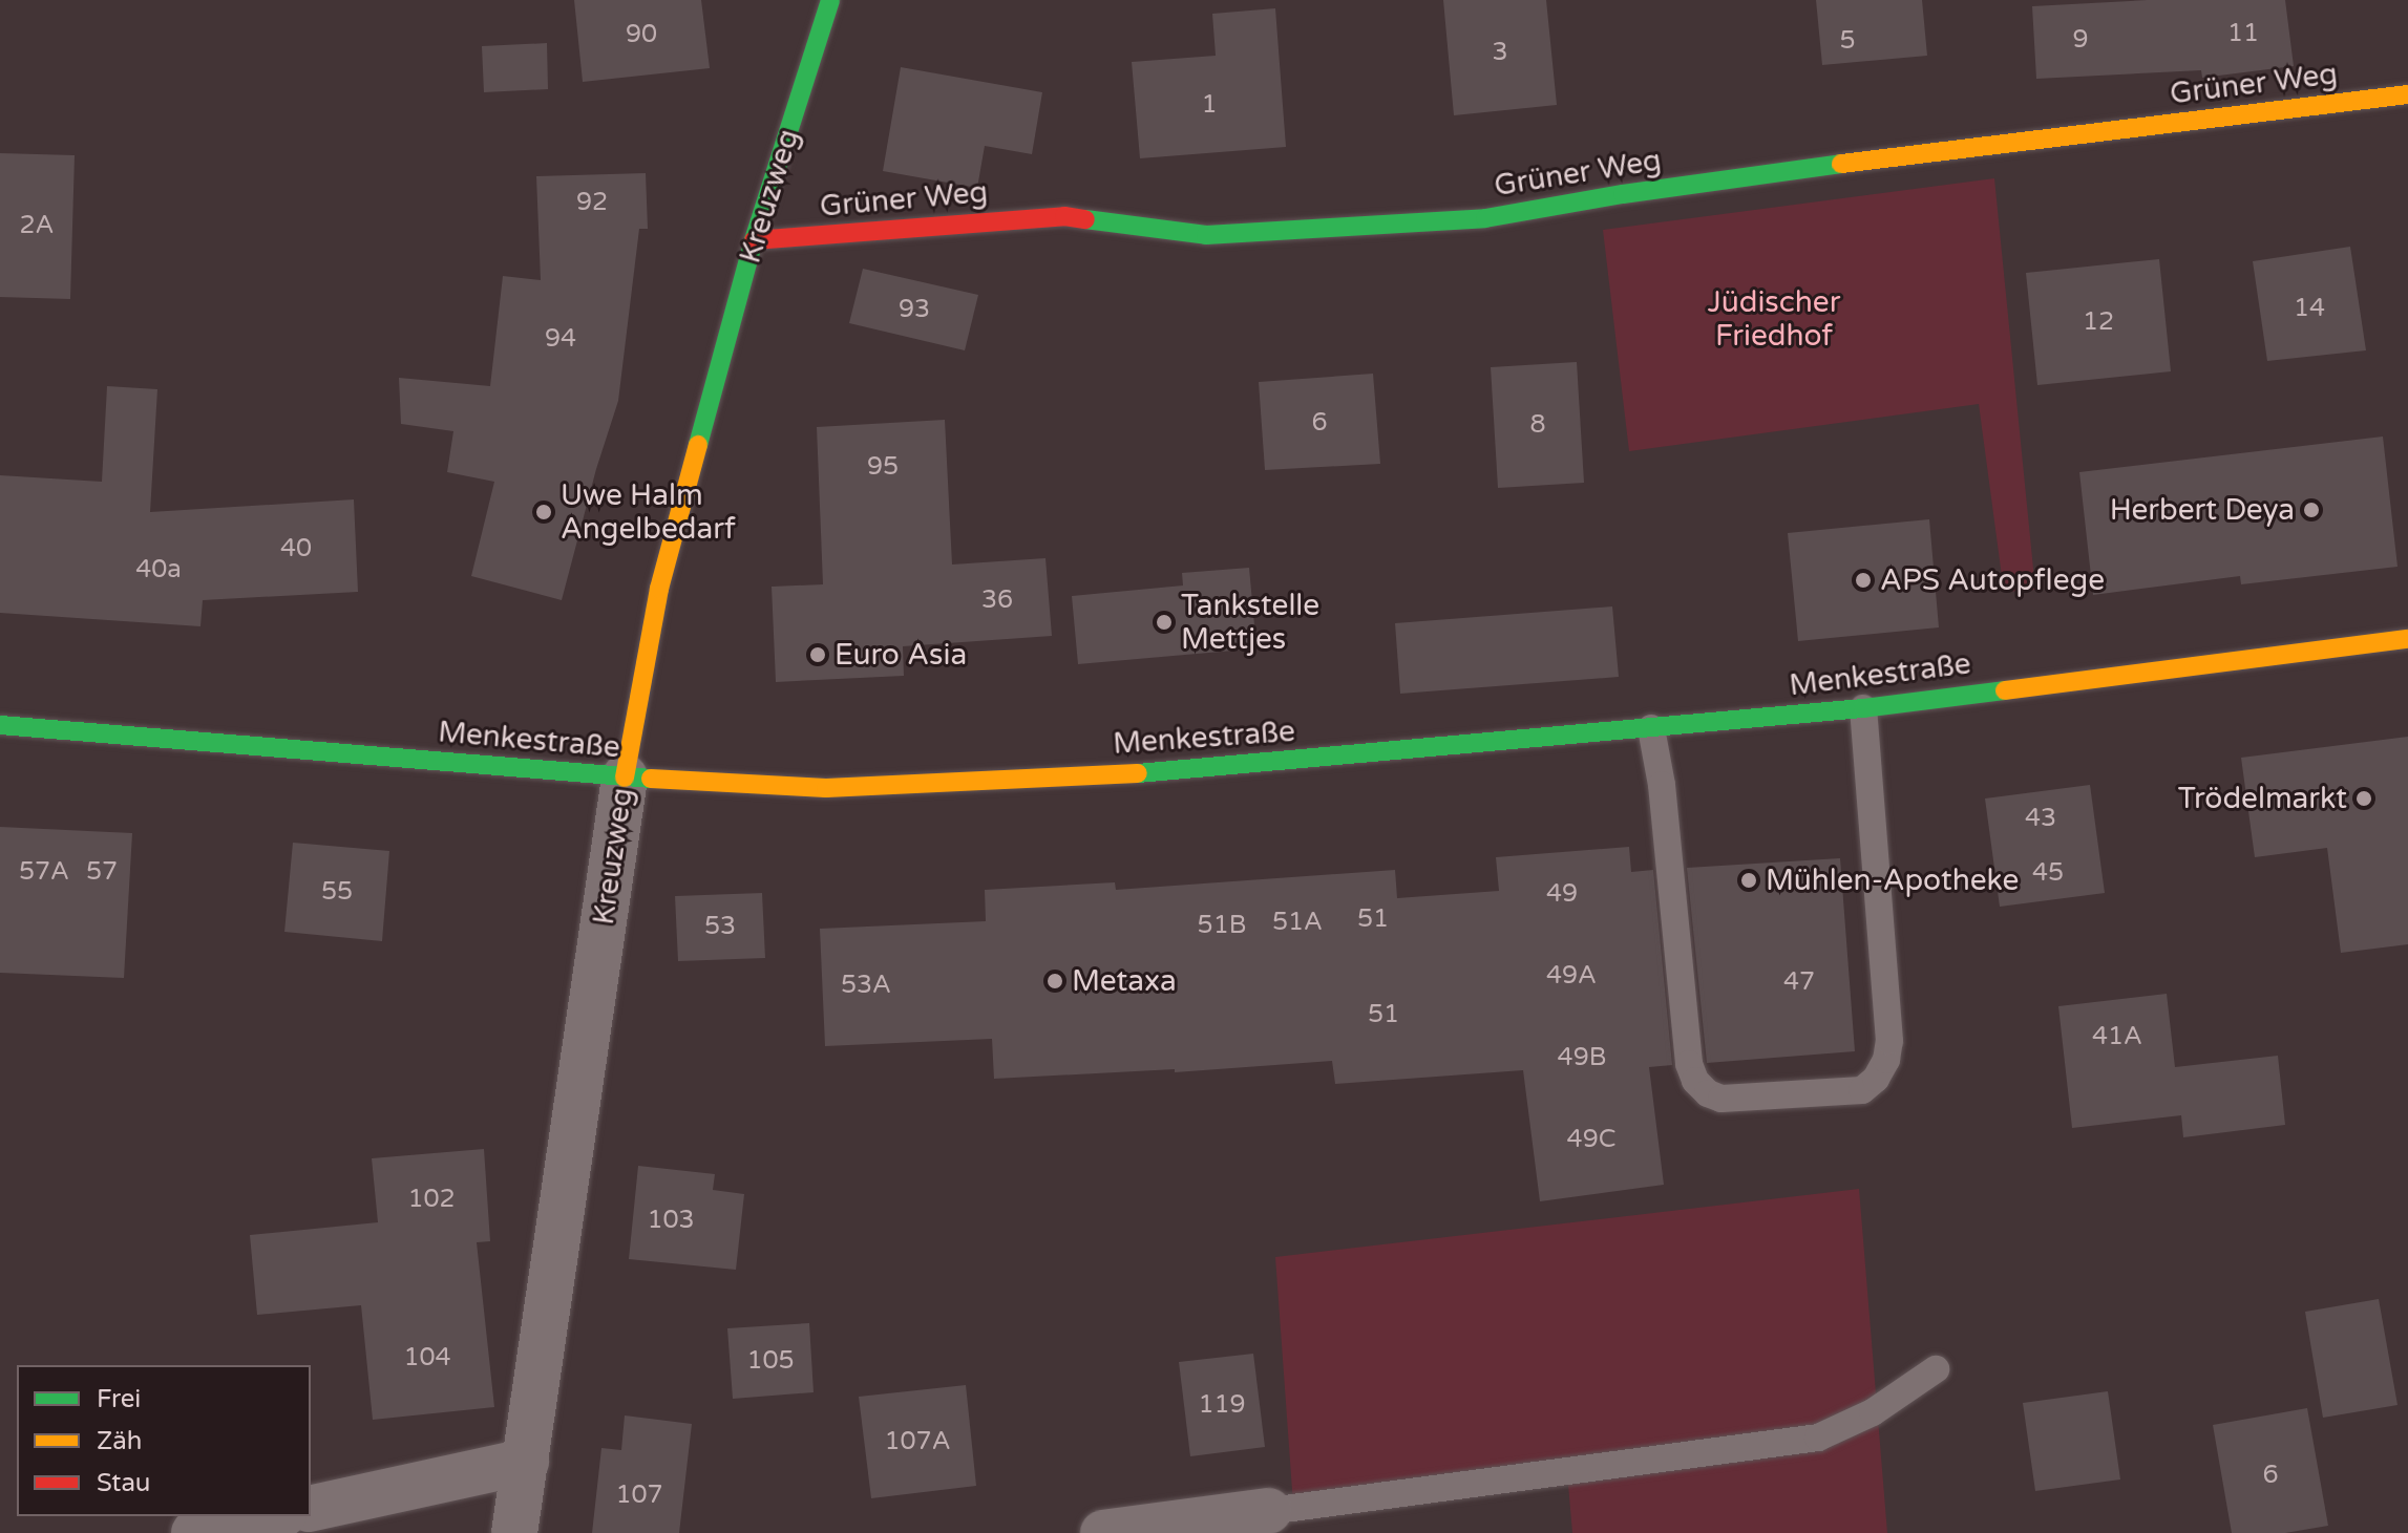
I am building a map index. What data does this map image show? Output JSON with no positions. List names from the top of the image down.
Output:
{
  "streets": {
    "street": ["Grüner Weg", "Kreuzweg", "Menkestraße"]
  },
  "crossings": [
    ["Grüner Weg", "Kreuzweg"],
    ["Kreuzweg", "Menkestraße"]
  ],
  "parks": ["Jüdischer Friedhof"],
  "places": [
    "Herbert Deya",
    "Uwe Halm Angelbedarf",
    "APS Autopflege",
    "Tankstelle Mettjes",
    "Euro Asia",
    "Trödelmarkt",
    "Mühlen-Apotheke",
    "Metaxa"
  ],
  "house_numbers": [
    "11",
    "90",
    "9",
    "5",
    "3",
    "1",
    "92",
    "2A",
    "14",
    "93",
    "12",
    "94",
    "6",
    "8",
    "95",
    "40",
    "40a",
    "36",
    "43",
    "57A",
    "57",
    "45",
    "55",
    "49",
    "51",
    "51A",
    "51B",
    "53",
    "49A",
    "47",
    "53A",
    "51",
    "41A",
    "49B",
    "49C",
    "102",
    "103",
    "104",
    "105",
    "119",
    "107A",
    "6",
    "107"
  ],
  "legend": ["Frei", "Zäh", "Stau"]
}
